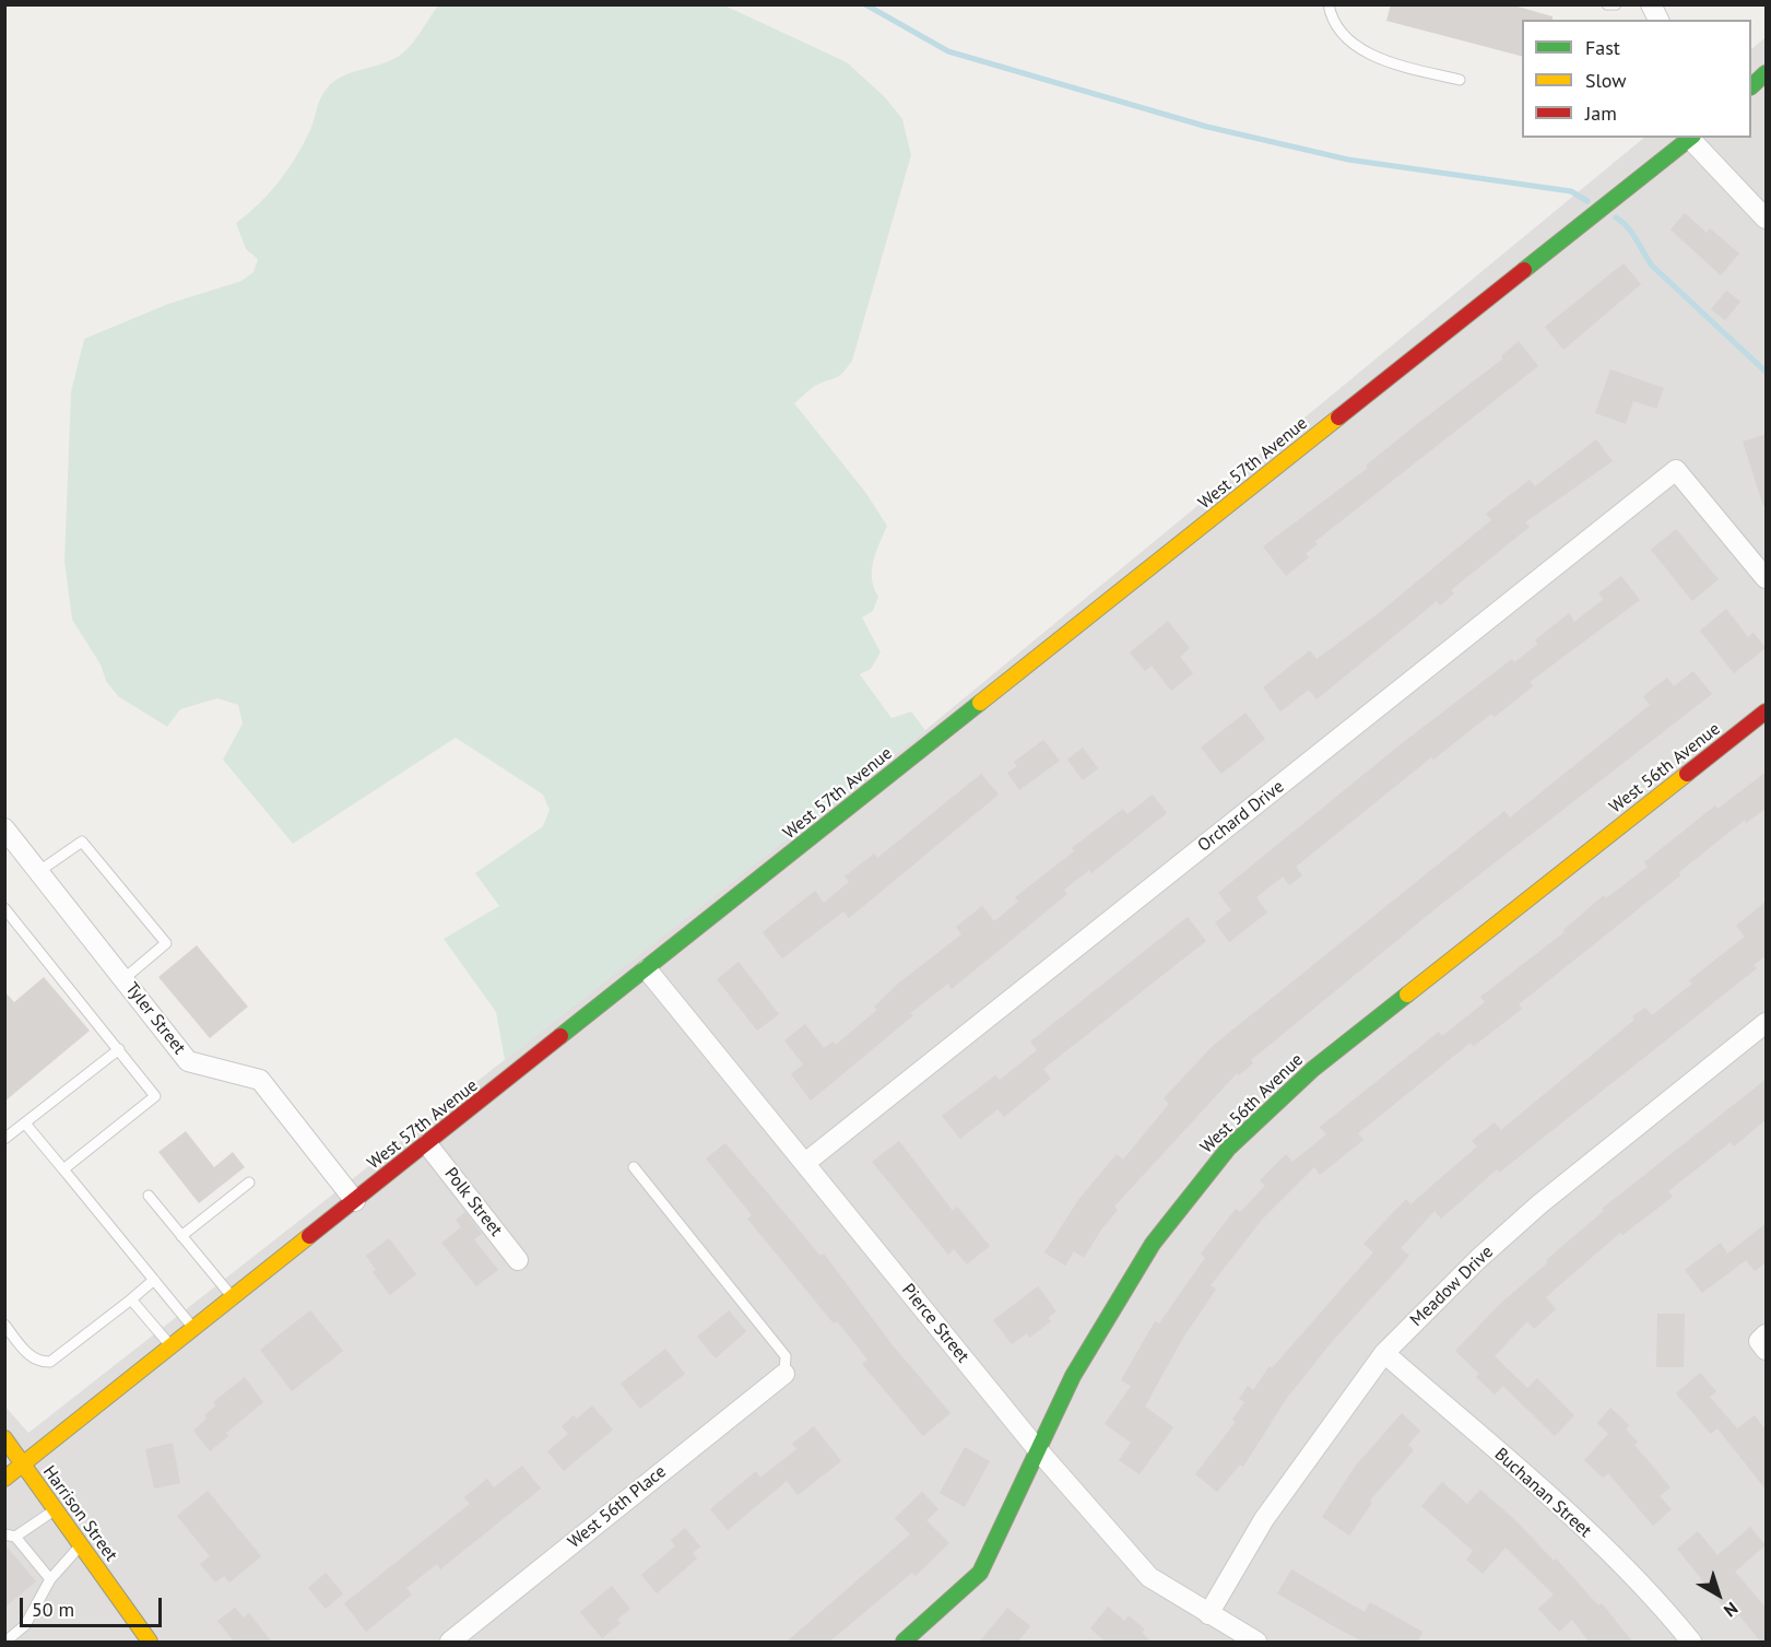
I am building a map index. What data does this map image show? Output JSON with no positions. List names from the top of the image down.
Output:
{
  "streets": {
    "street": [
      "West 57th Avenue",
      "West 56th Avenue",
      "Orchard Drive",
      "Tyler Street",
      "Polk Street",
      "Meadow Drive",
      "Pierce Street",
      "Buchanan Street",
      "West 56th Place",
      "Harrison Street"
    ]
  },
  "crossings": [
    ["West 57th Avenue", "Tyler Street"],
    ["West 57th Avenue", "Polk Street"],
    ["West 57th Avenue", "Pierce Street"],
    ["West 57th Avenue", "Harrison Street"],
    ["West 56th Avenue", "Pierce Street"],
    ["Orchard Drive", "Pierce Street"],
    ["Meadow Drive", "Pierce Street"],
    ["Meadow Drive", "Buchanan Street"]
  ],
  "legend": ["Fast", "Slow", "Jam"],
  "scale_bar": "50 m",
  "north": "bottom right"
}
